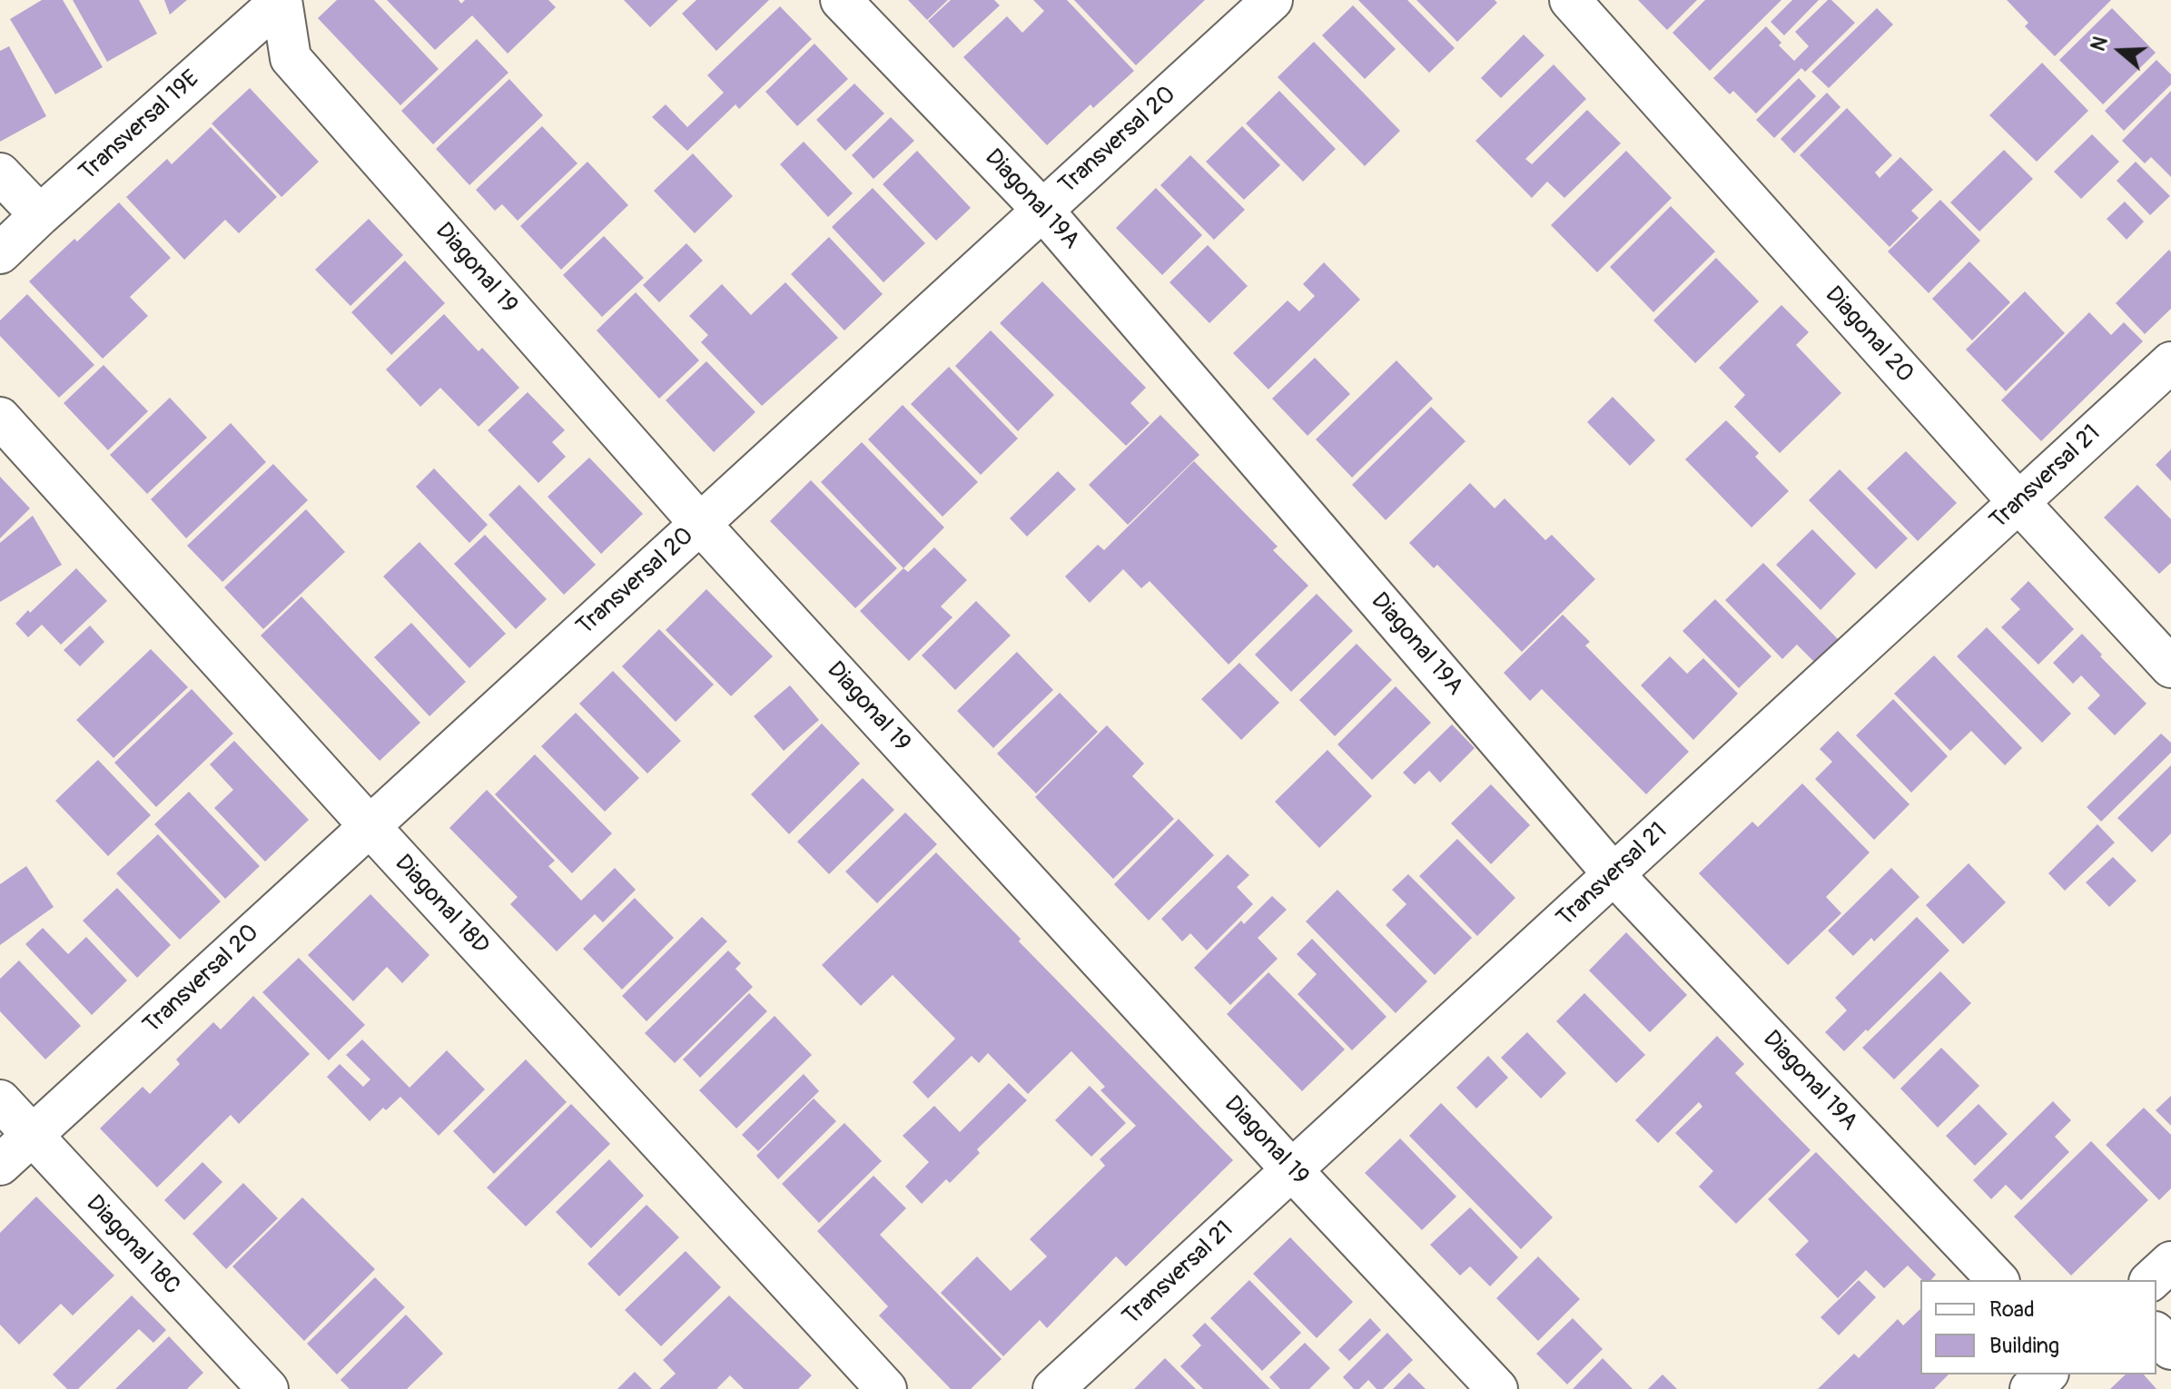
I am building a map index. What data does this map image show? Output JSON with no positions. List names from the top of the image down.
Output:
{
  "streets": {
    "street": [
      "Transversal 19E",
      "Transversal 20",
      "Diagonal 19A",
      "Diagonal 19",
      "Diagonal 20",
      "Transversal 21",
      "Diagonal 18D",
      "Diagonal 18C"
    ]
  },
  "crossings": [
    ["Transversal 19E", "Diagonal 19"],
    ["Transversal 20", "Diagonal 19A"],
    ["Transversal 20", "Diagonal 19"],
    ["Transversal 20", "Diagonal 18D"],
    ["Transversal 20", "Diagonal 18C"],
    ["Diagonal 19A", "Transversal 21"],
    ["Diagonal 19", "Transversal 21"],
    ["Diagonal 20", "Transversal 21"]
  ],
  "legend": ["Road", "Building"],
  "north": "left"
}
